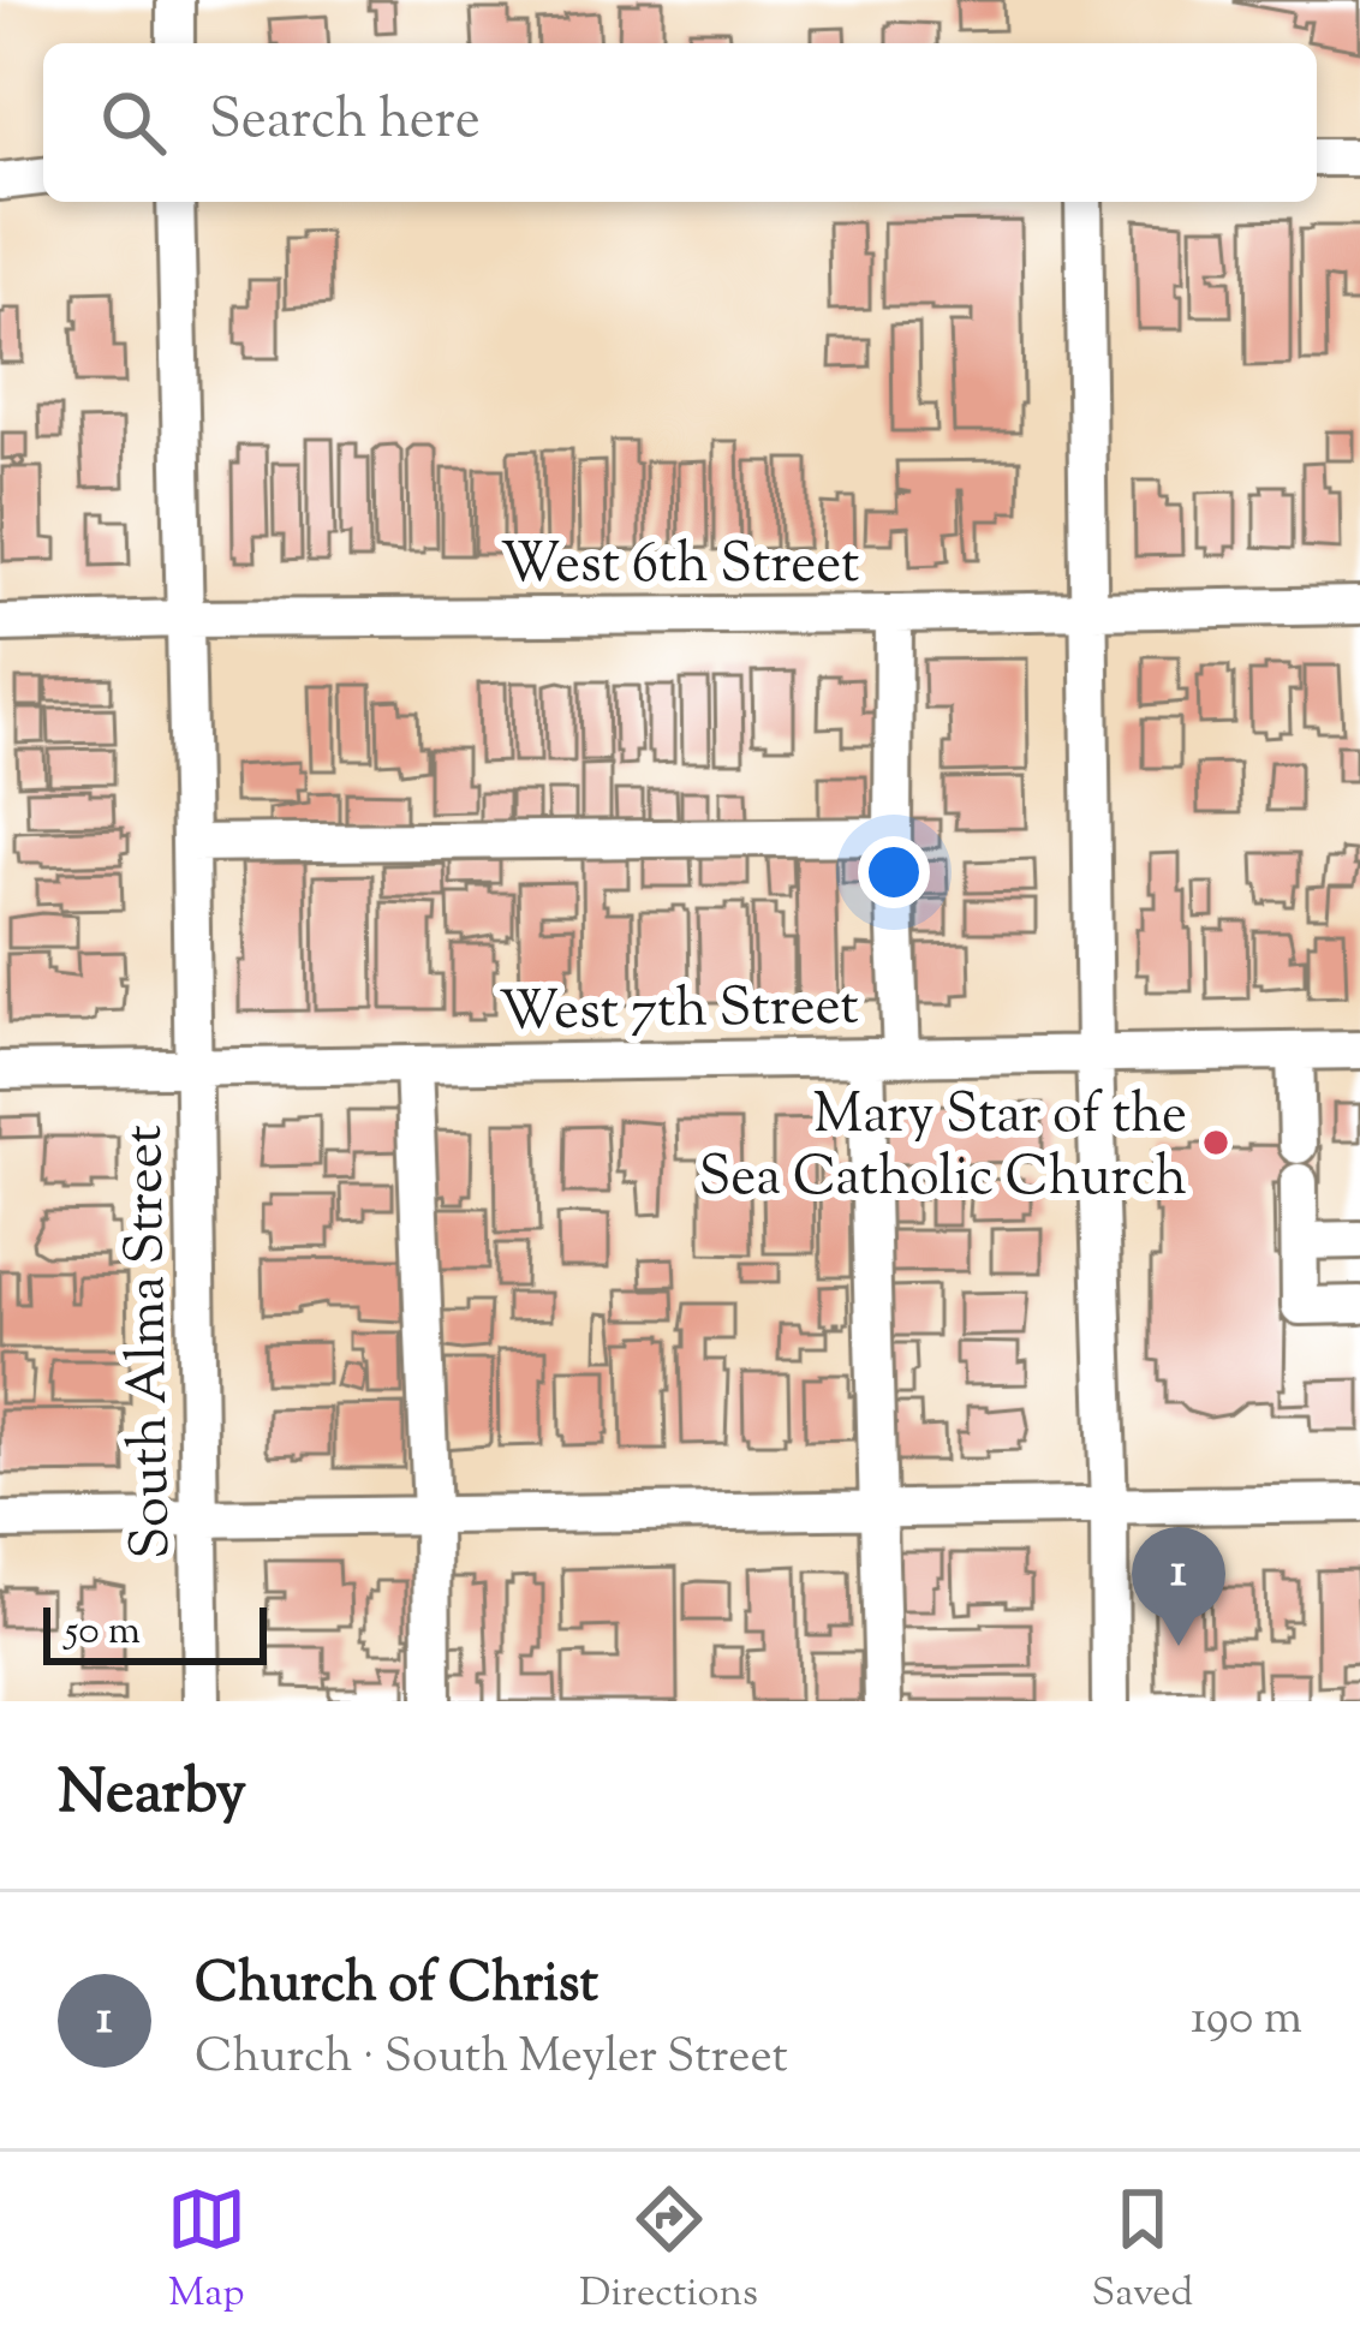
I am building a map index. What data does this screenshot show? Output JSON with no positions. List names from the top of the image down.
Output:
{
  "streets": {
    "street": ["West 6th Street", "West 7th Street", "South Alma Street"]
  },
  "crossings": [
    ["West 6th Street", "South Alma Street"],
    ["West 7th Street", "South Alma Street"]
  ],
  "places": ["Mary Star of the Sea Catholic Church"],
  "scale_bar": "50 m",
  "page": {
    "search": "Search here",
    "pins": "1",
    "scale": "50 m",
    "heading": "Nearby",
    "list": [
      {
        "mark": "1",
        "name": "Church of Christ",
        "note": "Church · South Meyler Street",
        "value": "190 m"
      }
    ],
    "nav": ["Map", "Directions", "Saved"]
  }
}
